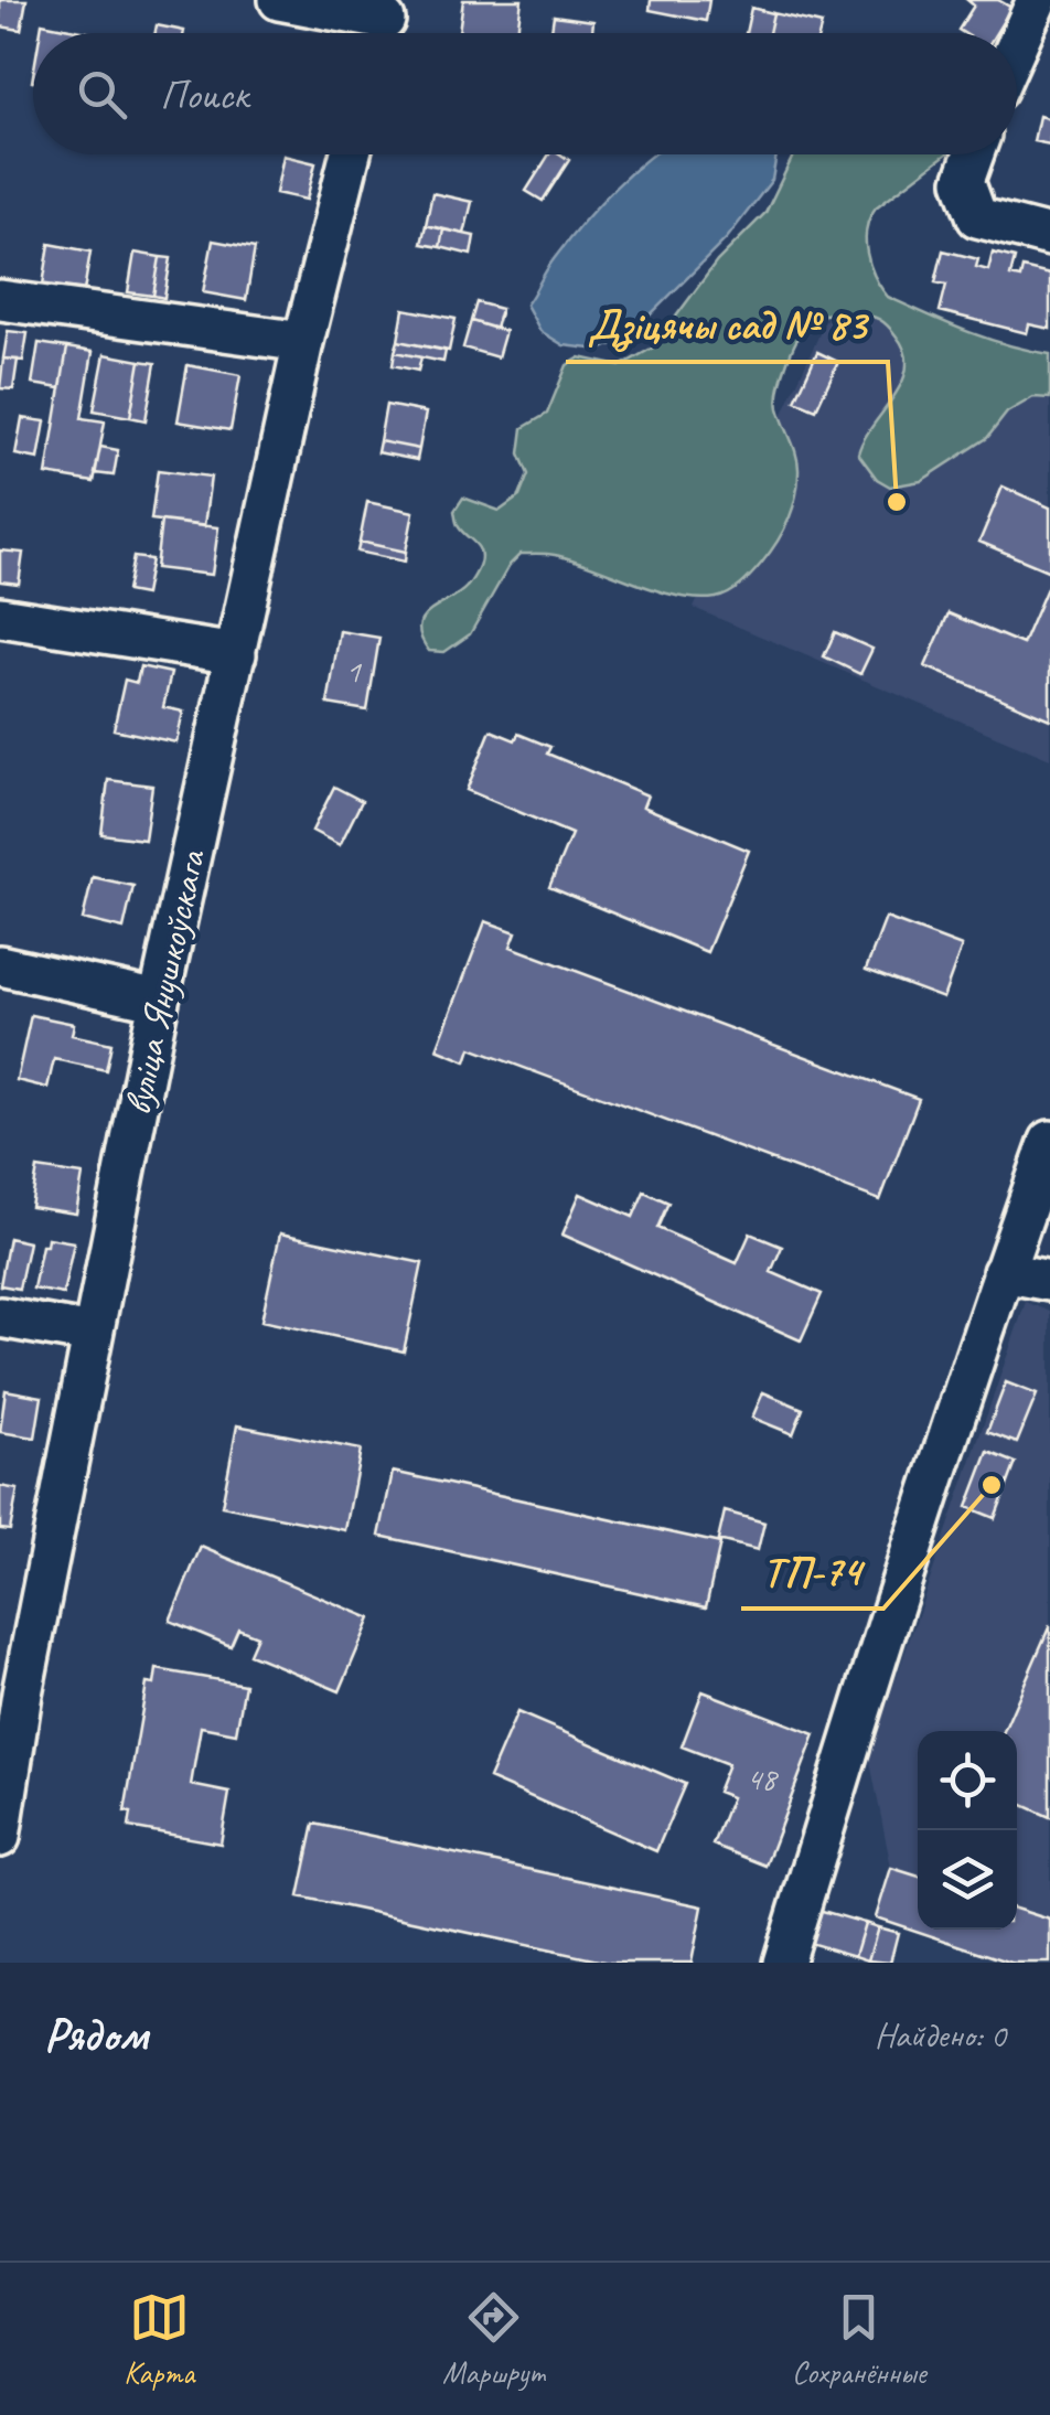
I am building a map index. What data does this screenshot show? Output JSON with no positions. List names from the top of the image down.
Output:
{
  "streets": {
    "street": ["вуліца Янушкоўскага"]
  },
  "places": ["Дзіцячы сад № 83", "ТП-74"],
  "house_numbers": ["1", "48"],
  "page": {
    "search": "Поиск",
    "heading": ["Рядом", "Найдено: 0"],
    "nav": ["Карта", "Маршрут", "Сохранённые"]
  }
}
